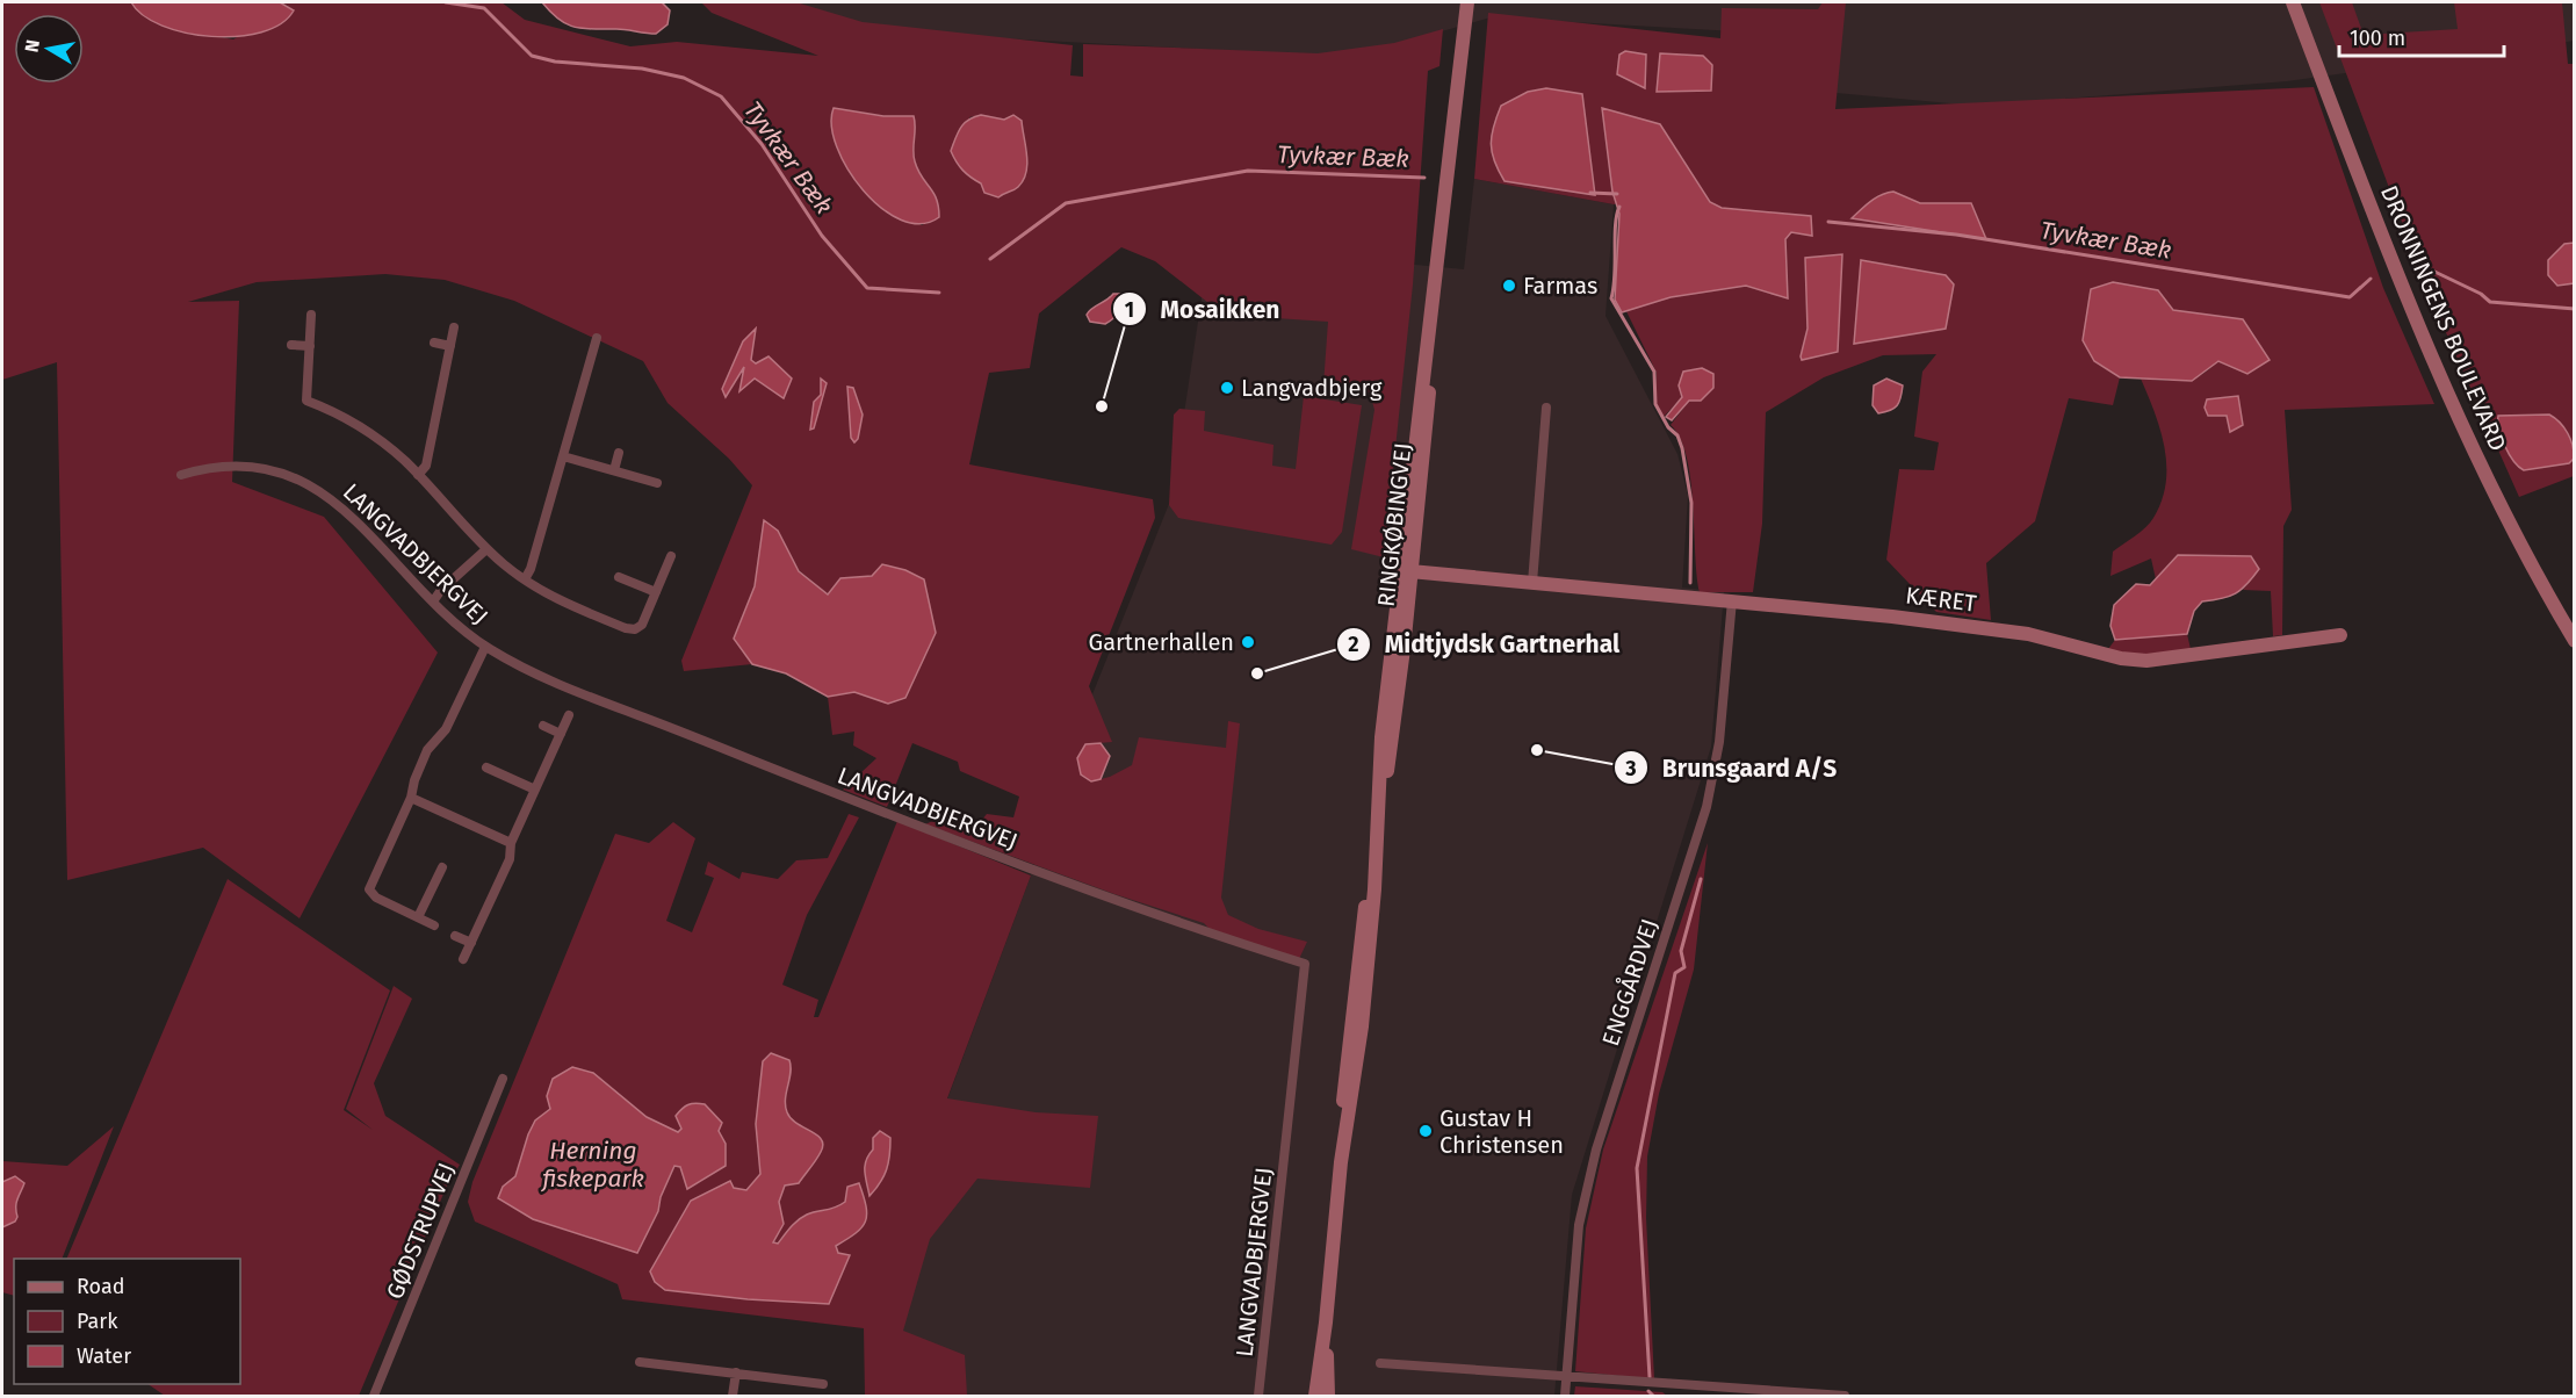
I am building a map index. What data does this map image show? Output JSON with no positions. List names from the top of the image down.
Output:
{
  "streets": {
    "street": [
      "DRONNINGENS BOULEVARD",
      "RINGKØBINGVEJ",
      "LANGVADBJERGVEJ",
      "KÆRET",
      "ENGGÅRDVEJ",
      "GØDSTRUPVEJ"
    ]
  },
  "crossings": [
    ["RINGKØBINGVEJ", "KÆRET"],
    ["KÆRET", "ENGGÅRDVEJ"]
  ],
  "water": ["Tyvkær Bæk", "Herning fiskepark"],
  "places": [
    "Farmas",
    "Langvadbjerg",
    "Mosaikken",
    "Gartnerhallen",
    "Midtjydsk Gartnerhal",
    "Brunsgaard A/S",
    "Gustav H Christensen"
  ],
  "legend": ["Road", "Park", "Water"],
  "scale_bar": "100 m",
  "north": "left"
}
